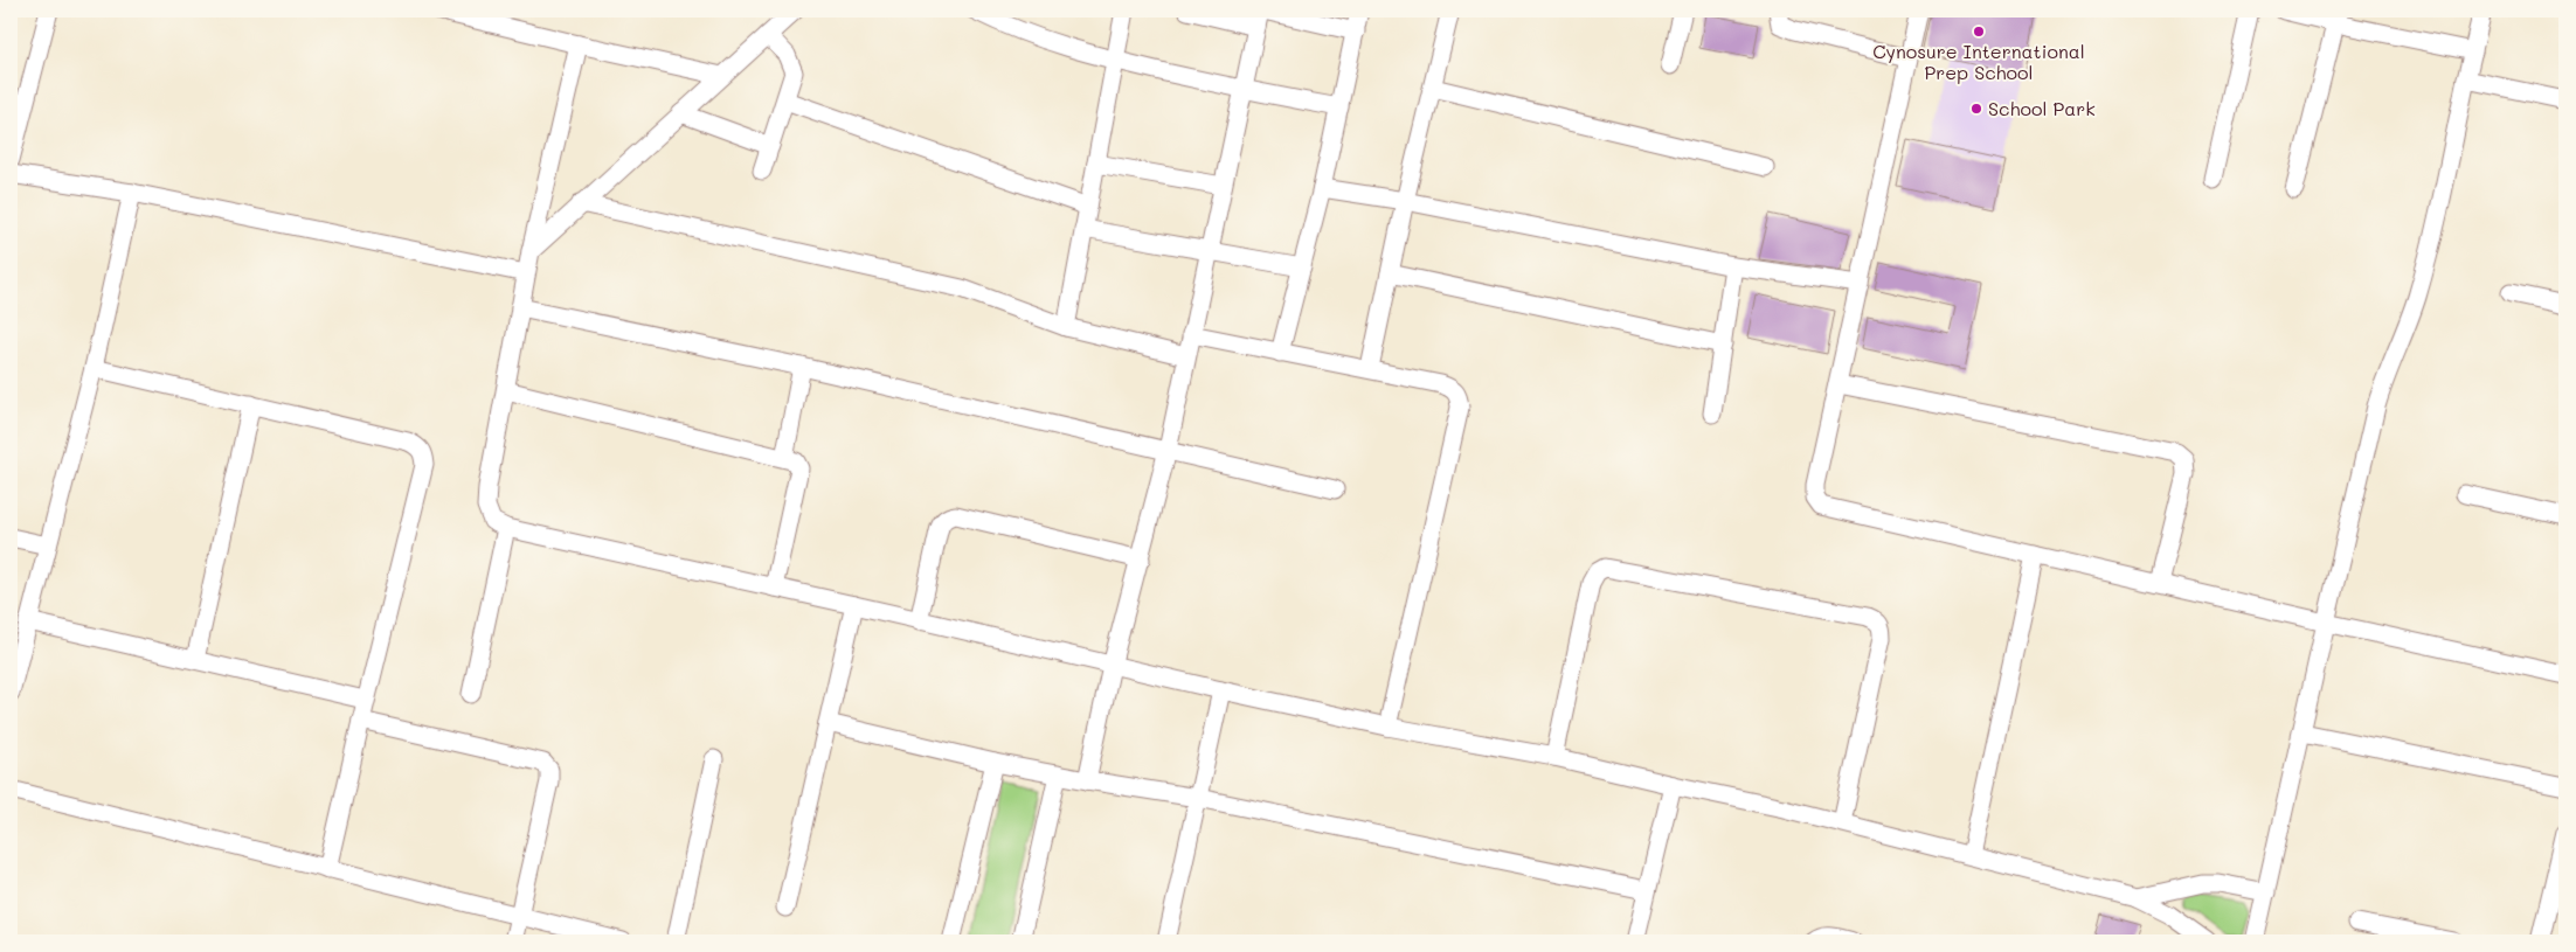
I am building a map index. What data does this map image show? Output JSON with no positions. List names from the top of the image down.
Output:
{
  "places": ["Cynosure International Prep School", "School Park"]
}
